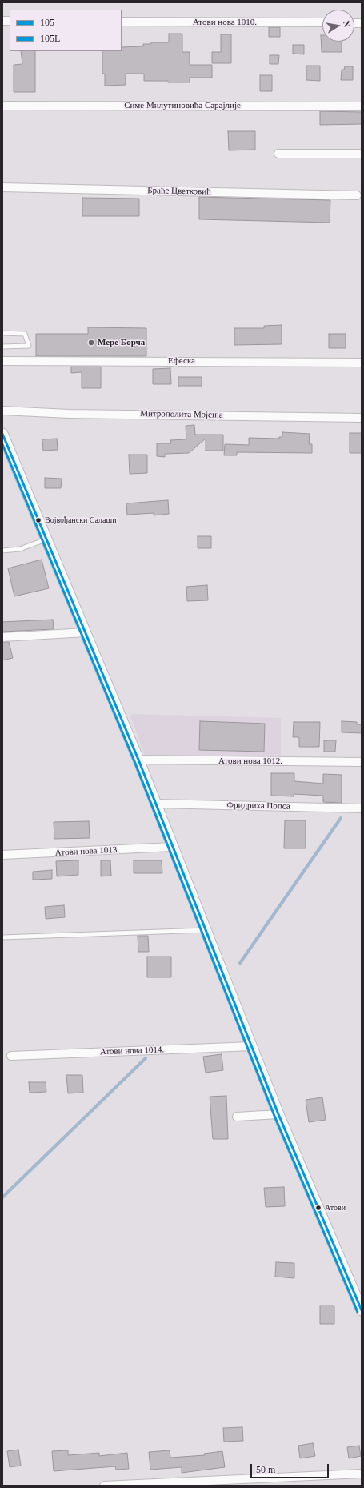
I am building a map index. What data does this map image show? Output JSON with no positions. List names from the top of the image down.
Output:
{
  "streets": {
    "street": [
      "Атови нова 1010.",
      "Симе Милутиновића Сарајлије",
      "Браће Цветковић",
      "Ефеска",
      "Митрополита Мојсија",
      "Атови нова 1012.",
      "Фридриха Попса",
      "Атови нова 1013.",
      "Атови нова 1014."
    ]
  },
  "places": ["Мере Борча", "Војвођански Салаши", "Атови"],
  "lines": ["transit line 105", "transit line 105L"],
  "legend": ["105", "105L"],
  "scale_bar": "50 m",
  "north": "right"
}
